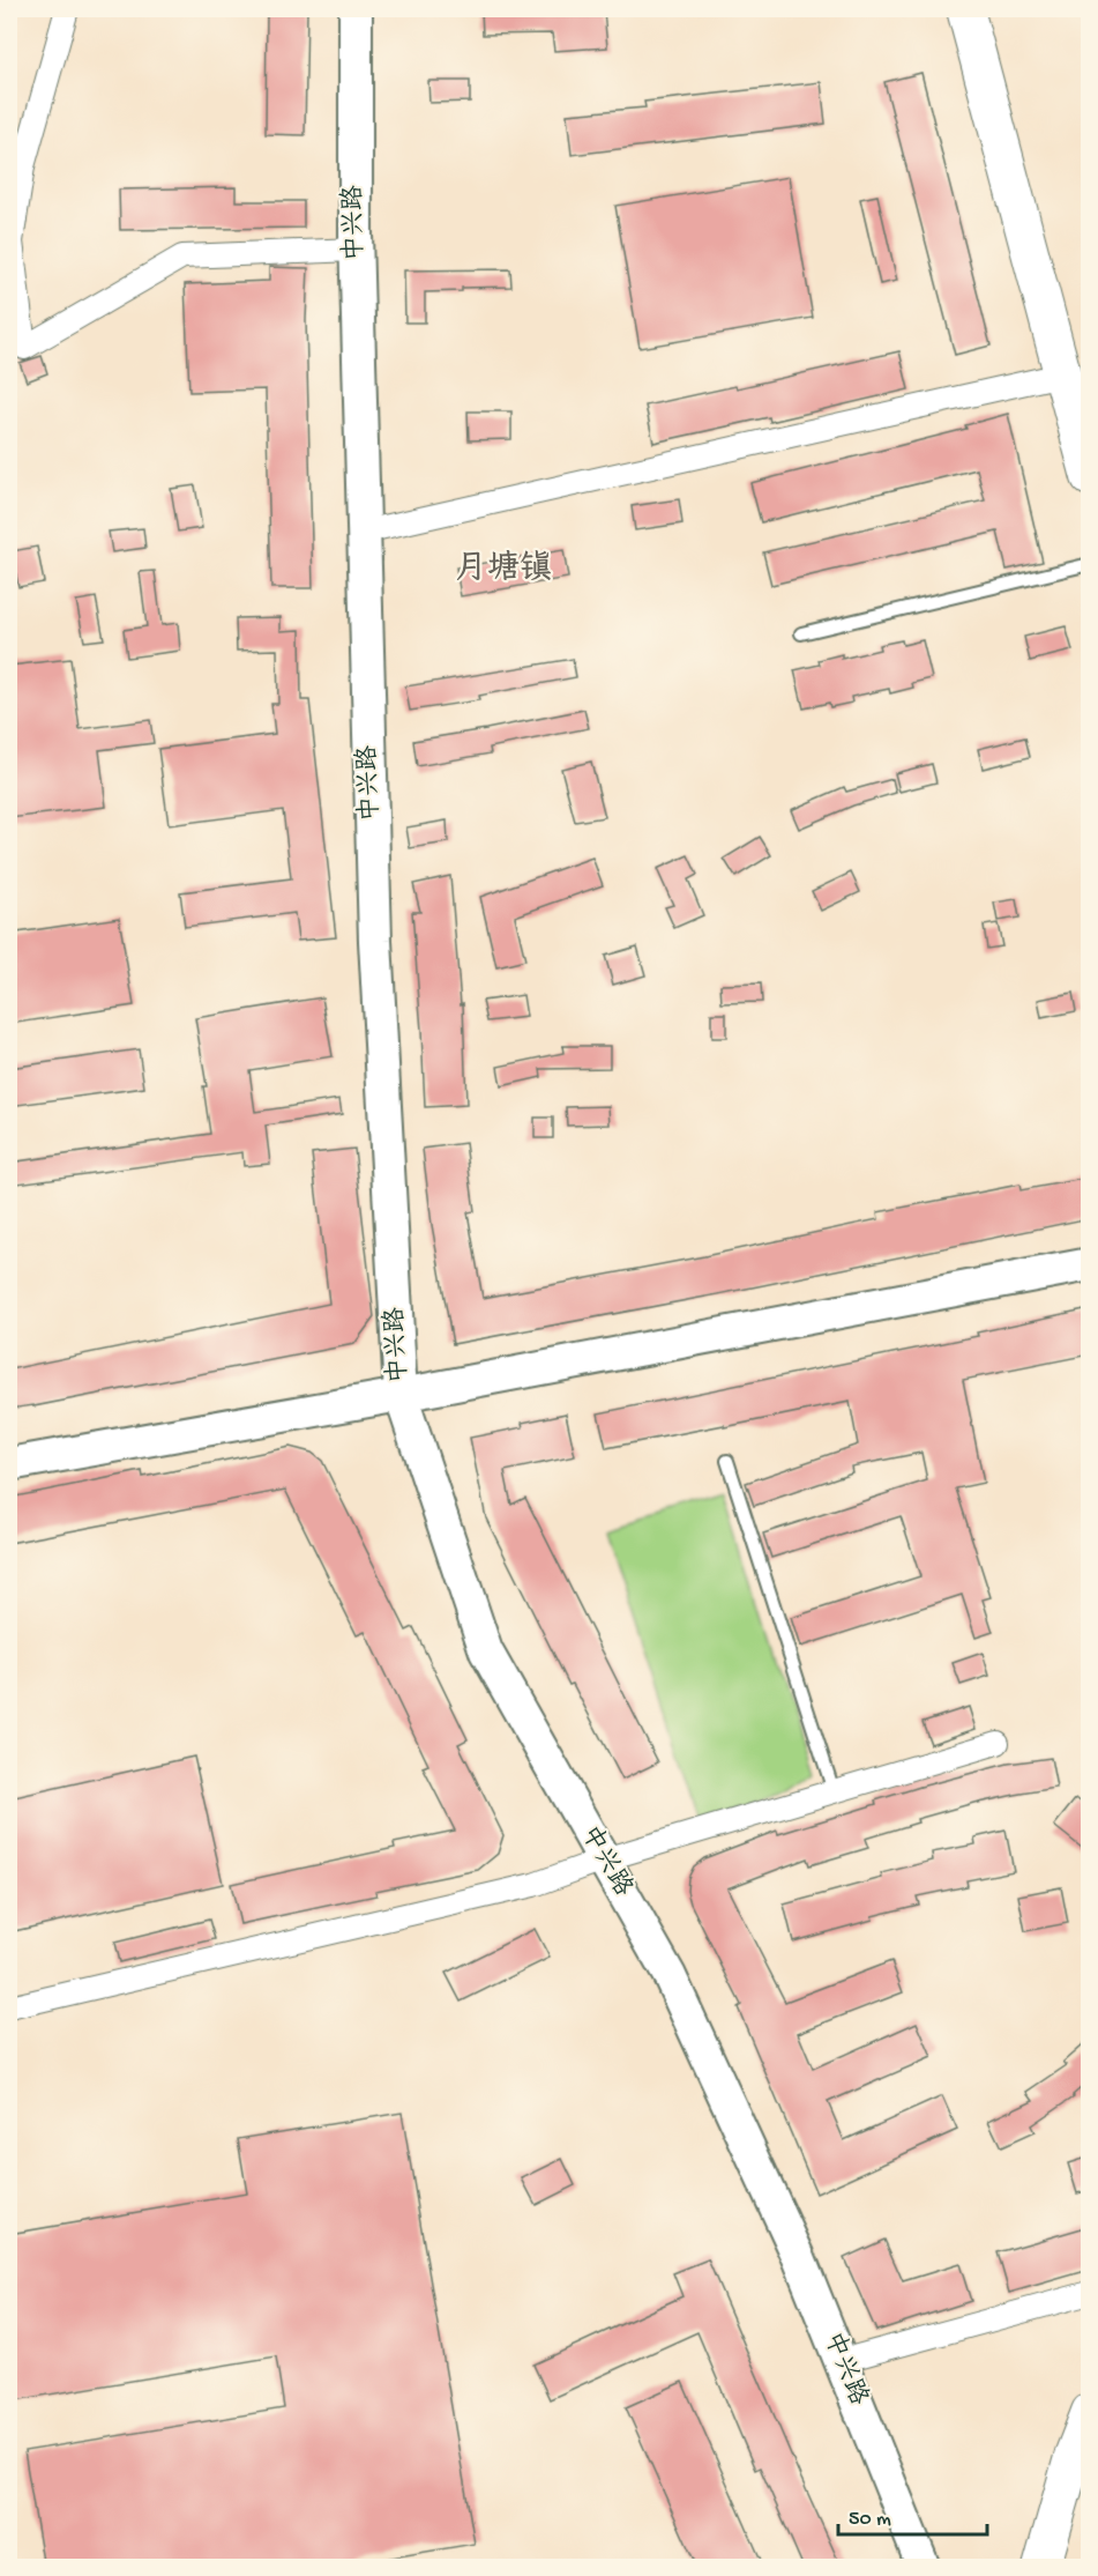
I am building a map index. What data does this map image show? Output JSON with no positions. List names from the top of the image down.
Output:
{
  "streets": {
    "main road": ["中兴路"]
  },
  "districts": ["月塘镇"],
  "scale_bar": "50 m"
}
